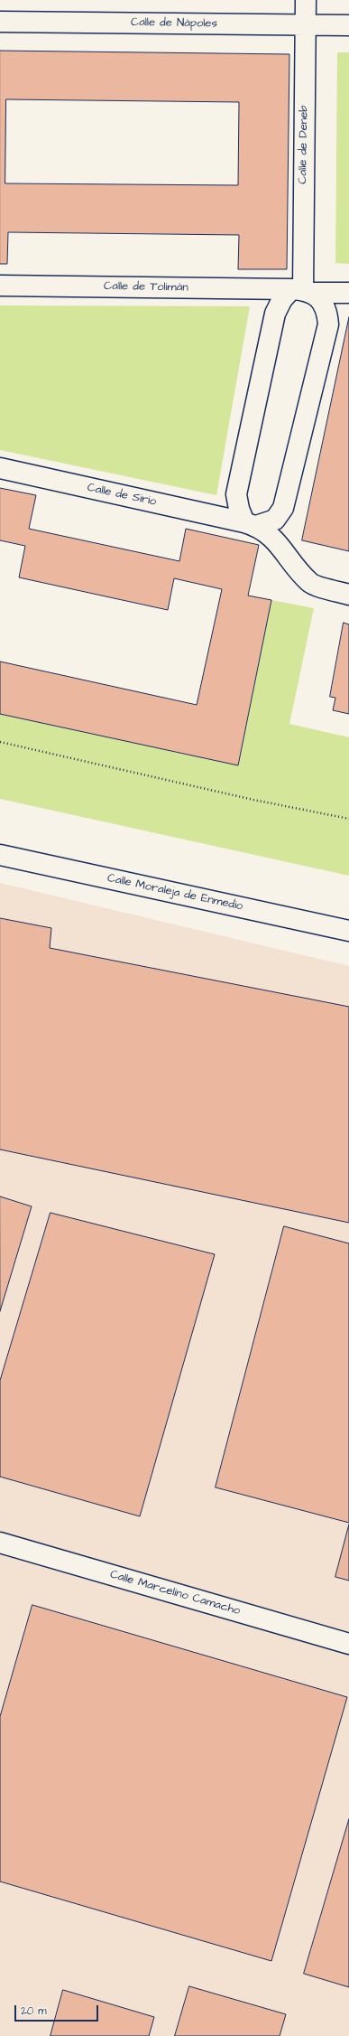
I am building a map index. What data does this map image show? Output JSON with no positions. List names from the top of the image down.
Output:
{
  "streets": {
    "street": [
      "Calle de Nápoles",
      "Calle de Deneb",
      "Calle de Tolimán",
      "Calle de Sirio",
      "Calle Moraleja de Enmedio",
      "Calle Marcelino Camacho"
    ]
  },
  "crossings": [
    ["Calle de Nápoles", "Calle de Deneb"],
    ["Calle de Deneb", "Calle de Tolimán"]
  ],
  "scale_bar": "20 m"
}
